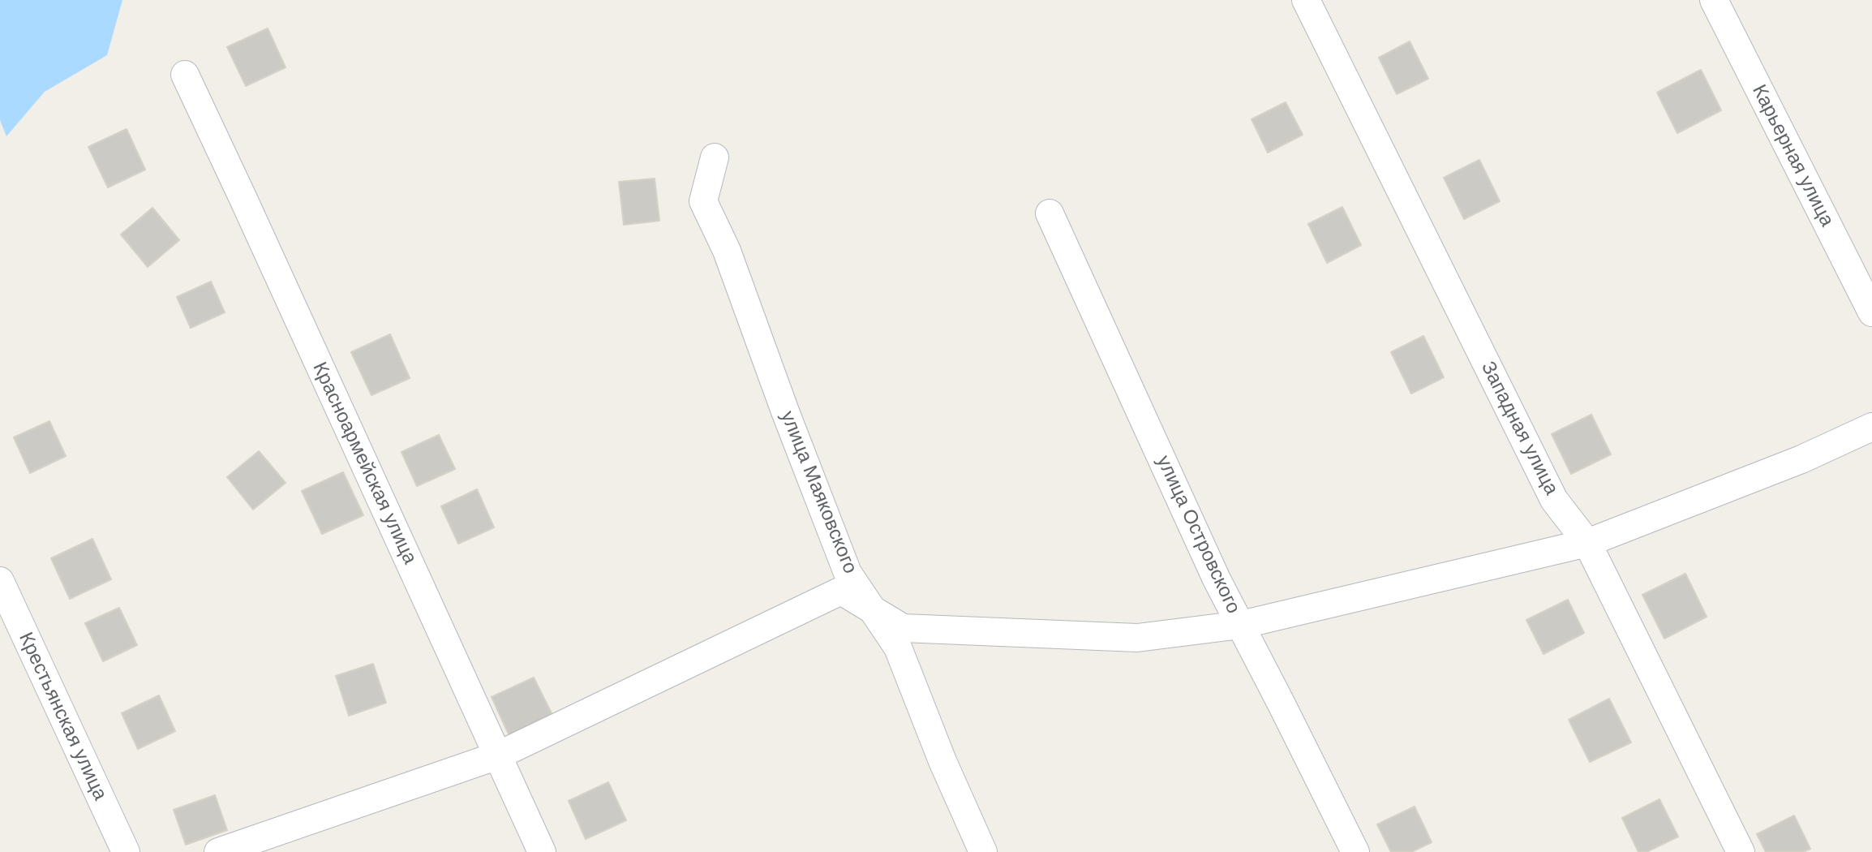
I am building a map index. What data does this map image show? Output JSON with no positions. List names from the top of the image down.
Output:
{
  "streets": {
    "street": [
      "Карьерная улица",
      "Западная улица",
      "Красноармейская улица",
      "улица Маяковского",
      "улица Островского",
      "Крестьянская улица"
    ]
  }
}
